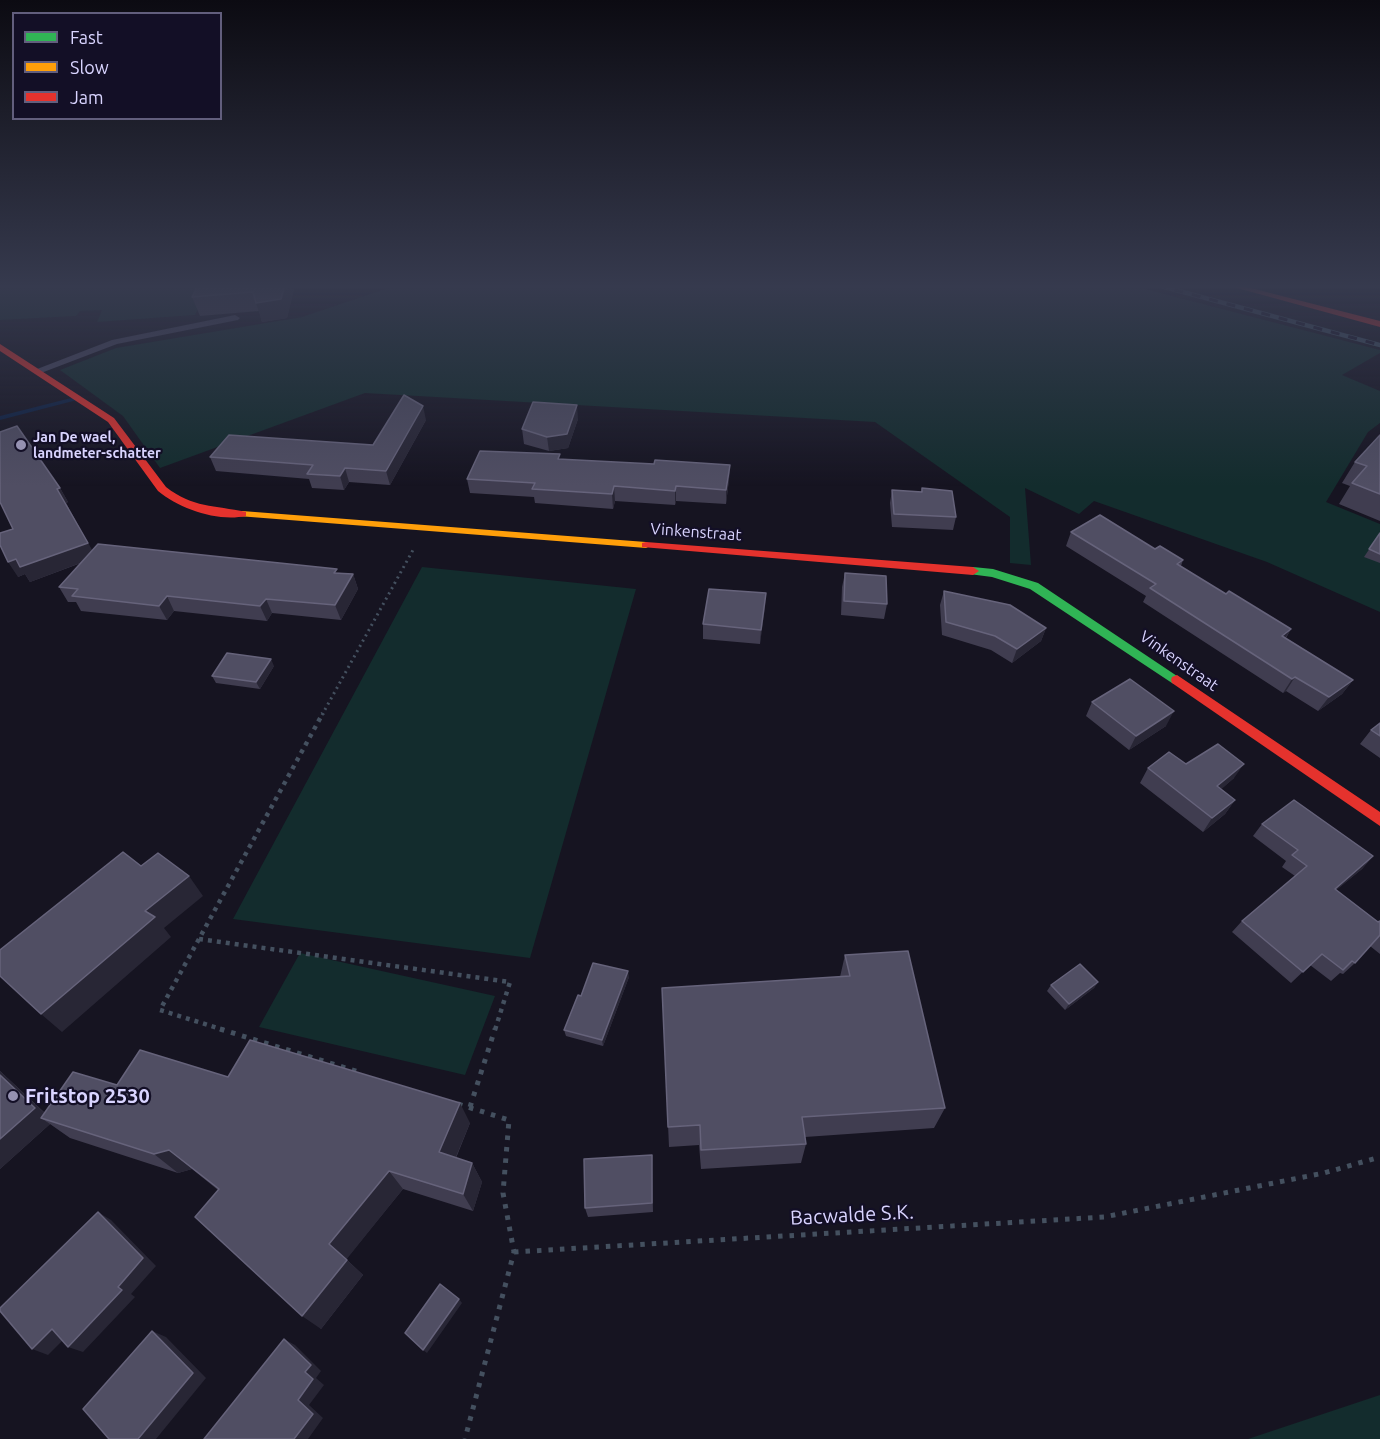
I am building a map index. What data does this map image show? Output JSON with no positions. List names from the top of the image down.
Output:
{
  "streets": {
    "street": ["Vinkenstraat"],
    "path": ["Bacwalde S.K."]
  },
  "places": ["Jan De wael, landmeter-schatter", "Fritstop 2530"],
  "legend": ["Fast", "Slow", "Jam"]
}
